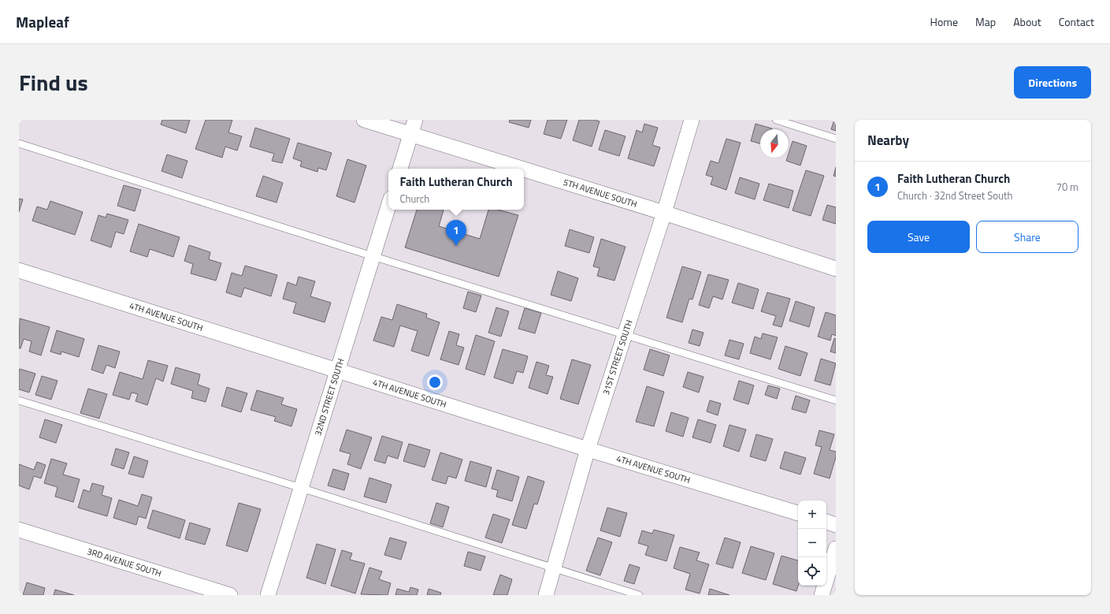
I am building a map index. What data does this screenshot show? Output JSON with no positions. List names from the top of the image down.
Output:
{
  "streets": {
    "street": [
      "5TH AVENUE SOUTH",
      "4TH AVENUE SOUTH",
      "31ST STREET SOUTH",
      "32ND STREET SOUTH",
      "3RD AVENUE SOUTH"
    ]
  },
  "crossings": [
    ["5TH AVENUE SOUTH", "31ST STREET SOUTH"],
    ["4TH AVENUE SOUTH", "31ST STREET SOUTH"],
    ["4TH AVENUE SOUTH", "32ND STREET SOUTH"]
  ],
  "north": "bottom",
  "page": {
    "header": "Mapleaf",
    "nav": [
      "Home",
      "Map",
      "About",
      "Contact"
    ],
    "title": "Find us",
    "buttons": [
      "Directions",
      ["Save", "Share"]
    ],
    "heading": "Nearby",
    "list": [
      {
        "mark": "1",
        "name": "Faith Lutheran Church",
        "note": "Church · 32nd Street South",
        "value": "70 m"
      }
    ],
    "popup": ["Faith Lutheran Church", "Church"],
    "pins": "1",
    "map_buttons": ["+", "−"]
  }
}
